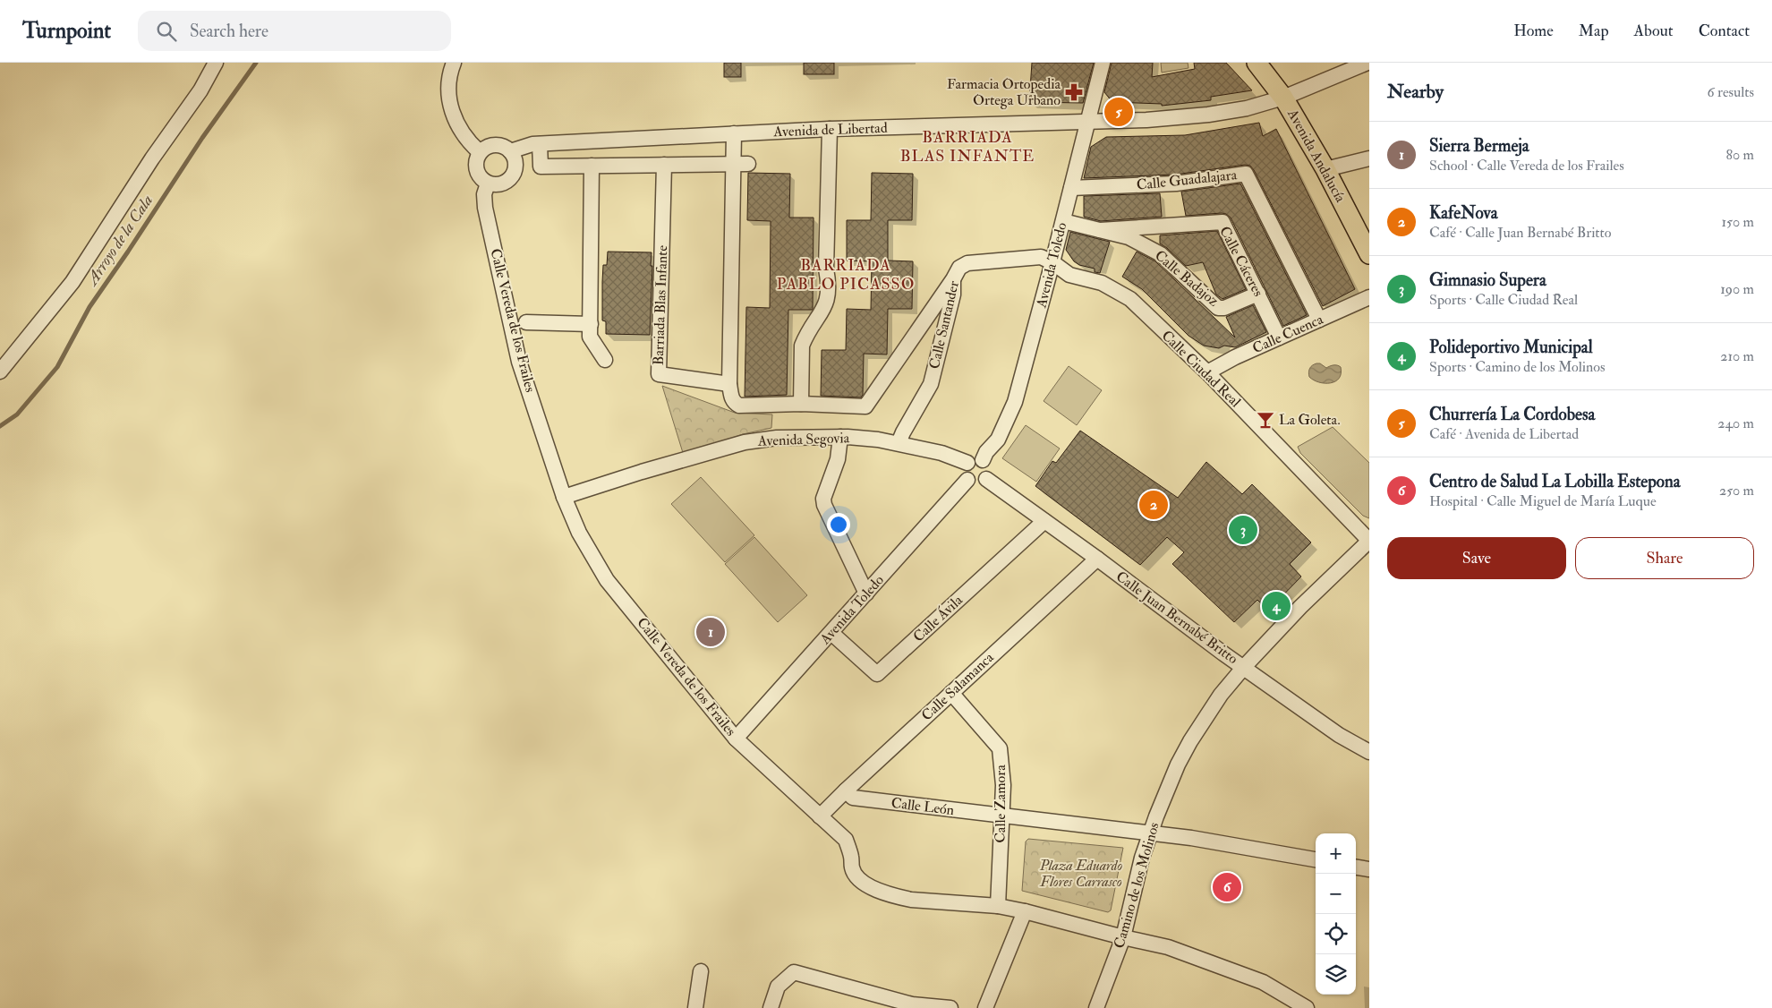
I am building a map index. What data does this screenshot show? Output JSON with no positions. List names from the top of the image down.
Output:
{
  "streets": {
    "main road": ["Avenida Andalucía"],
    "street": [
      "Avenida de Libertad",
      "Calle Guadalajara",
      "Calle Cáceres",
      "Avenida Toledo",
      "Calle Badajoz",
      "Barriada Blas Infante",
      "Calle Vereda de los Frailes",
      "Calle Santander",
      "Calle Cuenca",
      "Calle Ciudad Real",
      "Avenida Segovia",
      "Calle Juan Bernabé Britto",
      "Calle Ávila",
      "Calle Salamanca",
      "Calle Zamora",
      "Calle León",
      "Camino de los Molinos"
    ]
  },
  "crossings": [
    ["Avenida de Libertad", "Avenida Andalucía"],
    ["Avenida de Libertad", "Avenida Toledo"],
    ["Avenida de Libertad", "Calle Vereda de los Frailes"],
    ["Calle Guadalajara", "Avenida Toledo"],
    ["Calle Guadalajara", "Calle Cuenca"],
    ["Calle Cáceres", "Calle Badajoz"],
    ["Calle Cáceres", "Calle Cuenca"],
    ["Avenida Toledo", "Calle Badajoz"],
    ["Avenida Toledo", "Calle Vereda de los Frailes"],
    ["Avenida Toledo", "Calle Santander"],
    ["Avenida Toledo", "Calle Ciudad Real"],
    ["Avenida Toledo", "Avenida Segovia"],
    ["Avenida Toledo", "Calle Juan Bernabé Britto"],
    ["Avenida Toledo", "Calle Ávila"],
    ["Calle Vereda de los Frailes", "Avenida Segovia"],
    ["Calle Vereda de los Frailes", "Calle Salamanca"],
    ["Calle Vereda de los Frailes", "Calle Zamora"],
    ["Calle Vereda de los Frailes", "Camino de los Molinos"],
    ["Calle Santander", "Calle Ciudad Real"],
    ["Calle Santander", "Avenida Segovia"],
    ["Calle Cuenca", "Calle Ciudad Real"],
    ["Calle Ciudad Real", "Camino de los Molinos"],
    ["Avenida Segovia", "Calle Juan Bernabé Britto"],
    ["Calle Juan Bernabé Britto", "Calle Ávila"],
    ["Calle Juan Bernabé Britto", "Calle Salamanca"],
    ["Calle Juan Bernabé Britto", "Camino de los Molinos"],
    ["Calle Salamanca", "Calle Zamora"],
    ["Calle Salamanca", "Calle León"],
    ["Calle Zamora", "Calle León"]
  ],
  "districts": ["BARRIADA BLAS INFANTE", "BARRIADA PABLO PICASSO"],
  "water": ["Arroyo de la Cala"],
  "parks": ["Plaza Eduardo Flores Carrasco"],
  "places": {
    "pharmacy": ["Farmacia Ortopedia Ortega Urbano"],
    "bar": ["La Goleta."]
  },
  "page": {
    "header": "Turnpoint",
    "search": "Search here",
    "nav": [
      "Home",
      "Map",
      "About",
      "Contact"
    ],
    "heading": ["Nearby", "6 results"],
    "pins": [
      "5",
      "2",
      "3",
      "4",
      "1",
      "6"
    ],
    "list": [
      {
        "mark": "1",
        "name": "Sierra Bermeja",
        "note": "School · Calle Vereda de los Frailes",
        "value": "80 m"
      },
      {
        "mark": "2",
        "name": "KafeNova",
        "note": "Café · Calle Juan Bernabé Britto",
        "value": "150 m"
      },
      {
        "mark": "3",
        "name": "Gimnasio Supera",
        "note": "Sports · Calle Ciudad Real",
        "value": "190 m"
      },
      {
        "mark": "4",
        "name": "Polideportivo Municipal",
        "note": "Sports · Camino de los Molinos",
        "value": "210 m"
      },
      {
        "mark": "5",
        "name": "Churrería La Cordobesa",
        "note": "Café · Avenida de Libertad",
        "value": "240 m"
      },
      {
        "mark": "6",
        "name": "Centro de Salud La Lobilla Estepona",
        "note": "Hospital · Calle Miguel de María Luque",
        "value": "250 m"
      }
    ],
    "buttons": ["Save", "Share"],
    "map_buttons": ["+", "−"]
  }
}
